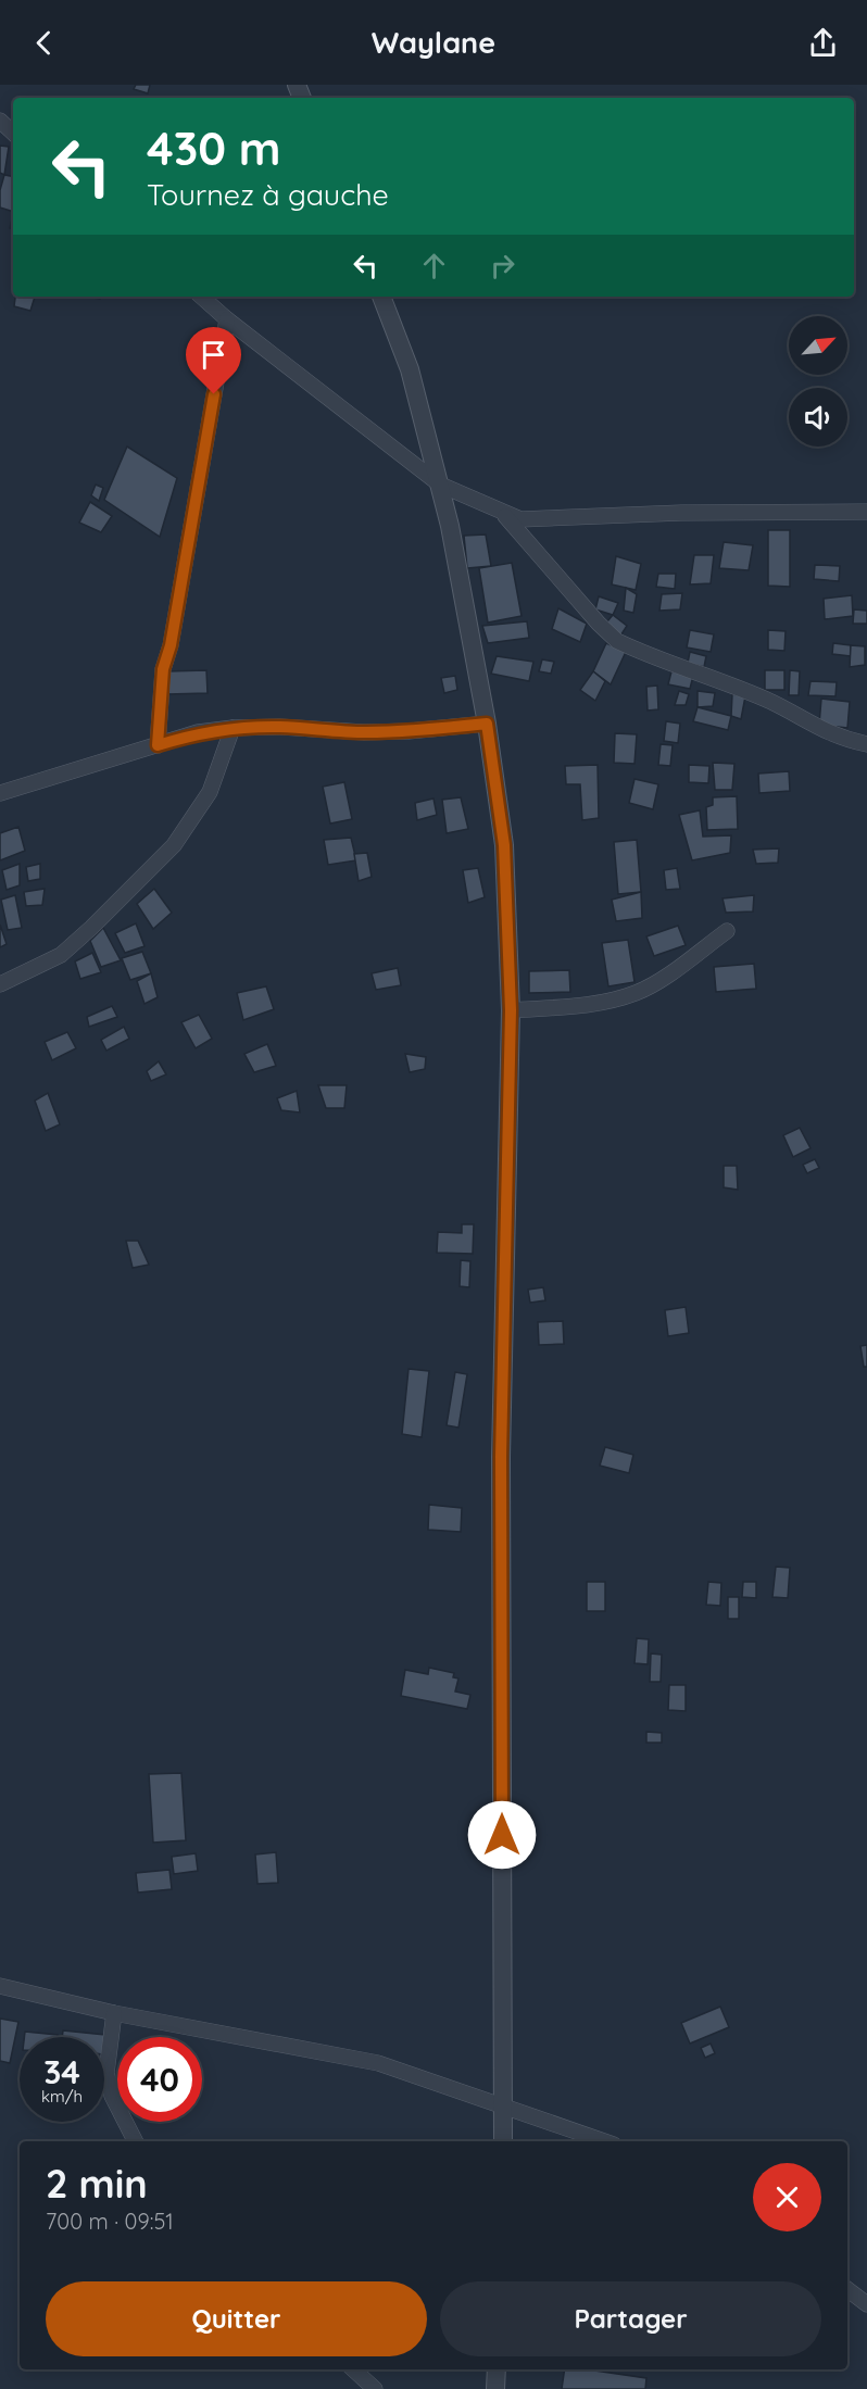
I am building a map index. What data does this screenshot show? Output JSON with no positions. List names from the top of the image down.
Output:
{
  "north": "top right",
  "page": {
    "header": "Waylane",
    "turn": ["430 m", "Tournez à gauche"],
    "speed": "34 km/h",
    "limit": "40",
    "heading": ["2 min", "700 m · 09:51"],
    "buttons": ["Quitter", "Partager"]
  }
}
